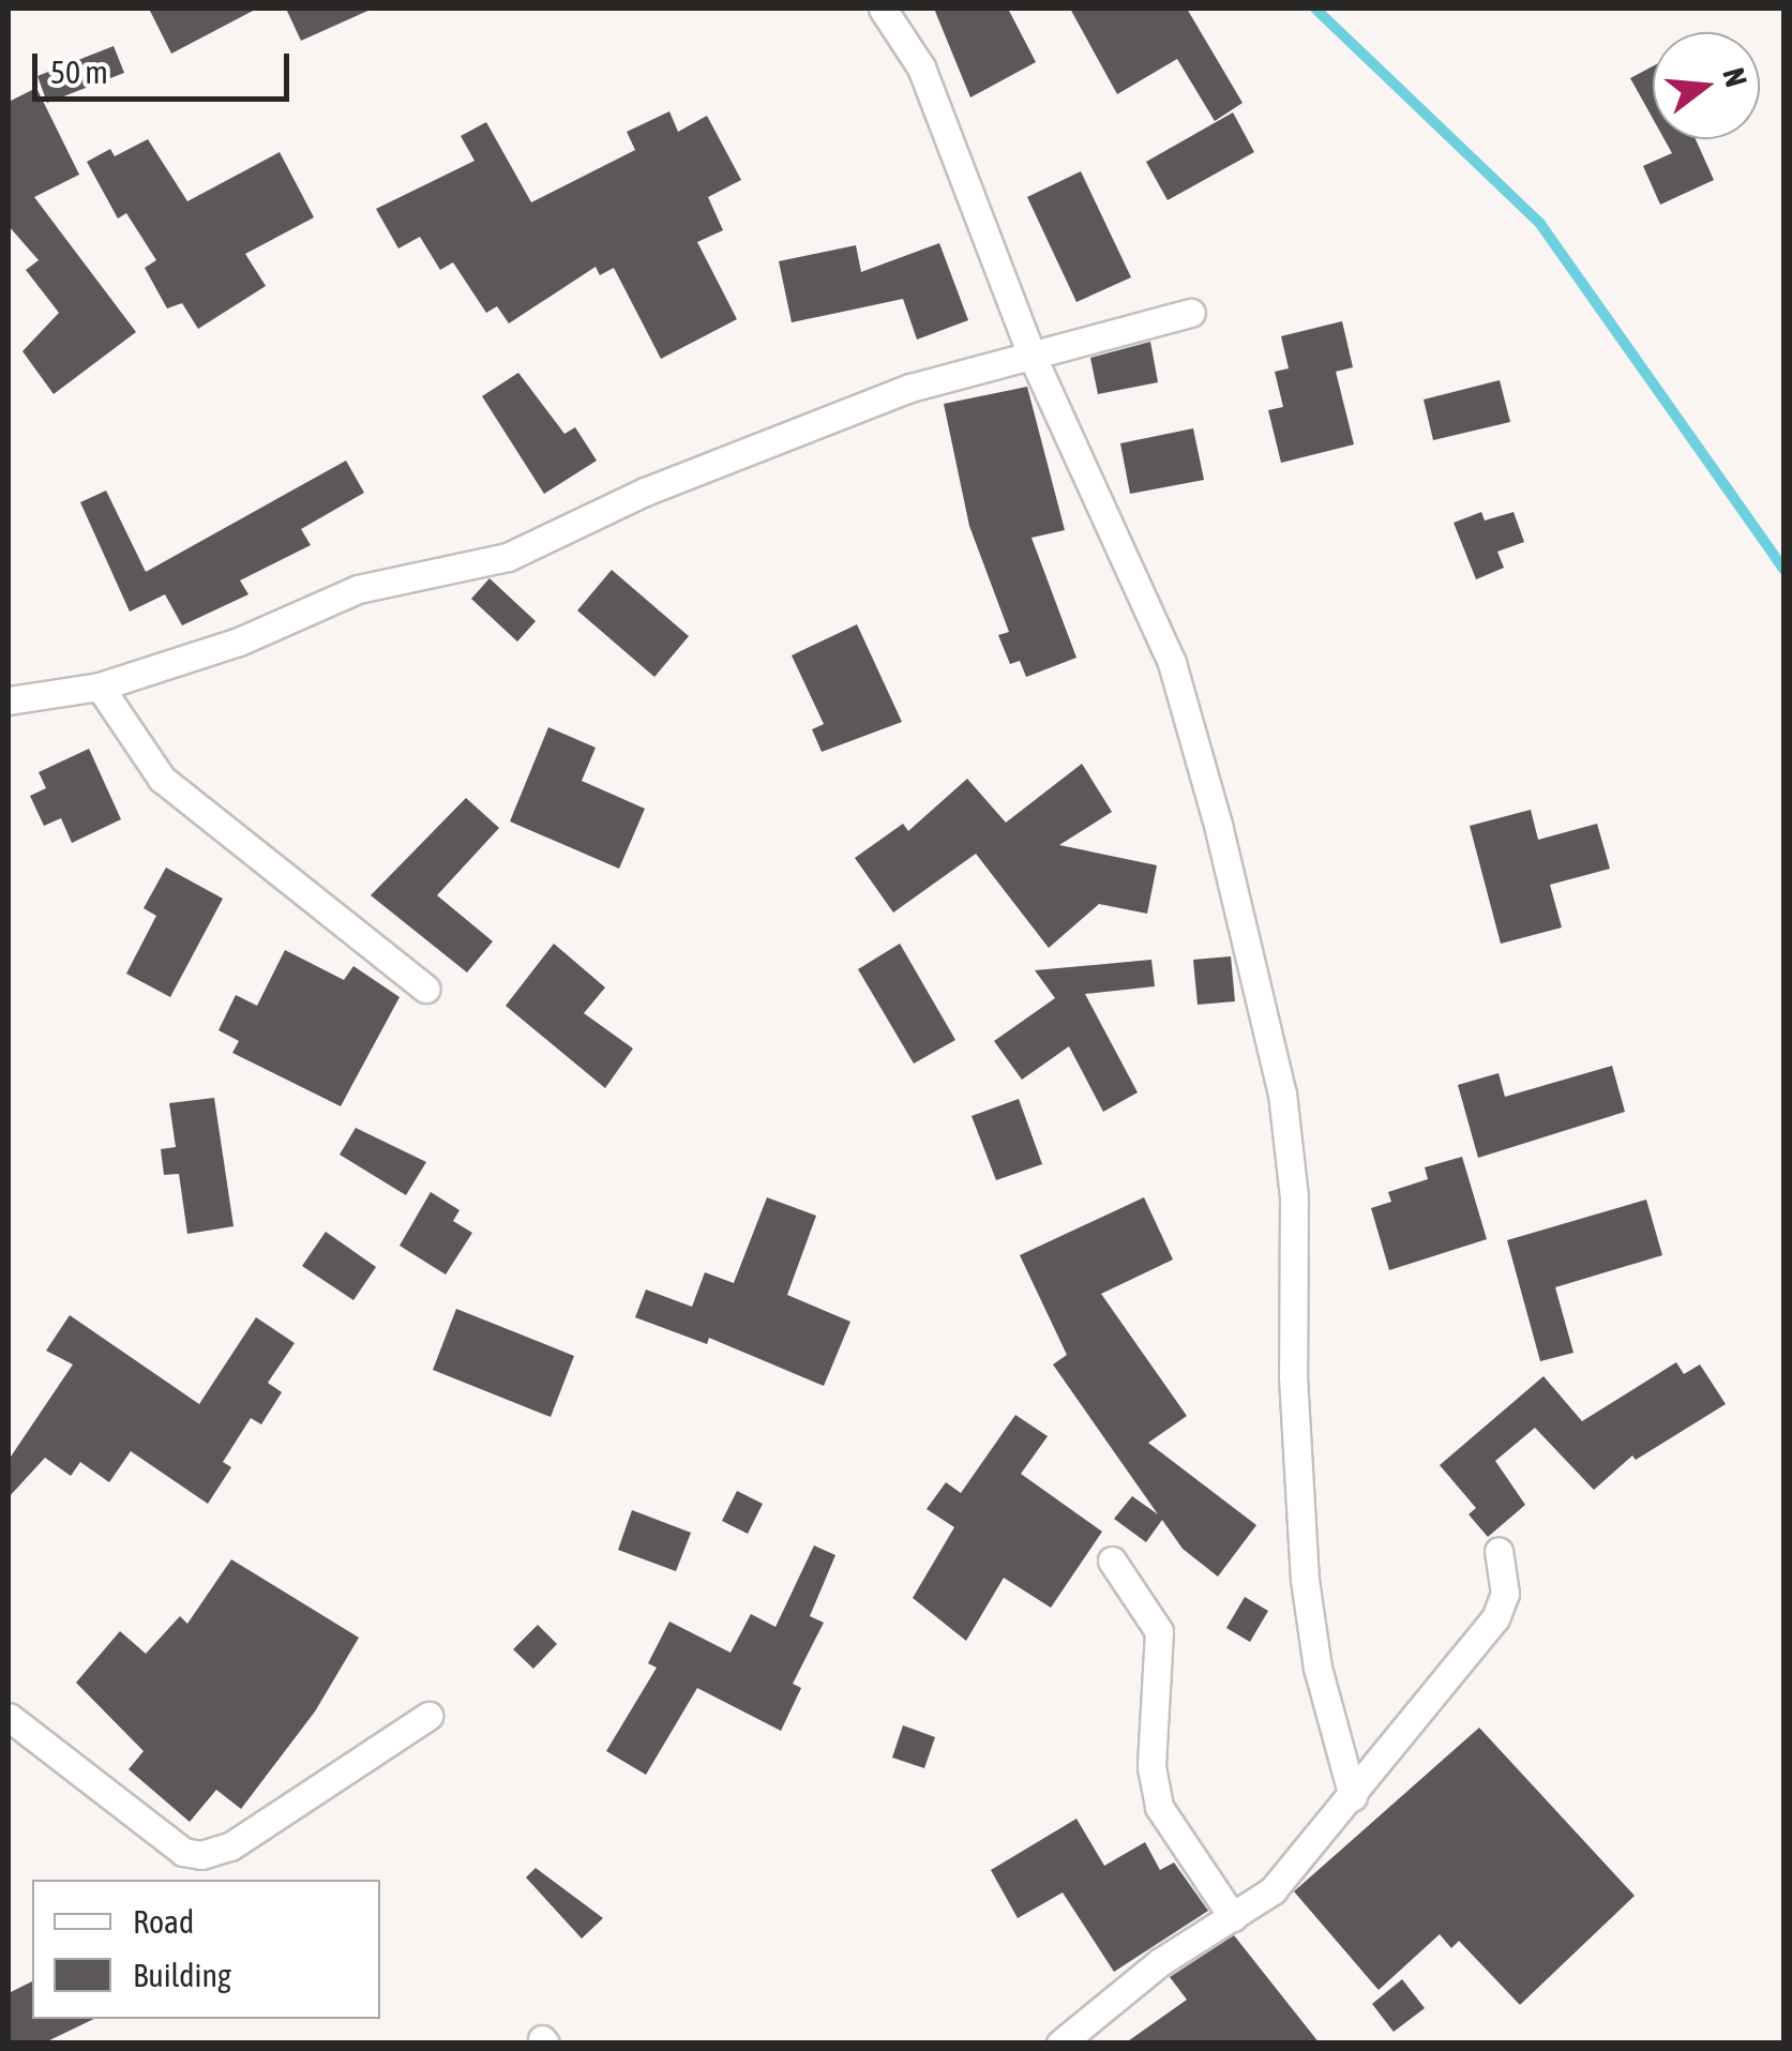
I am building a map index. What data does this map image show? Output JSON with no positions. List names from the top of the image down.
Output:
{
  "legend": ["Road", "Building"],
  "scale_bar": "50 m",
  "north": "right"
}
